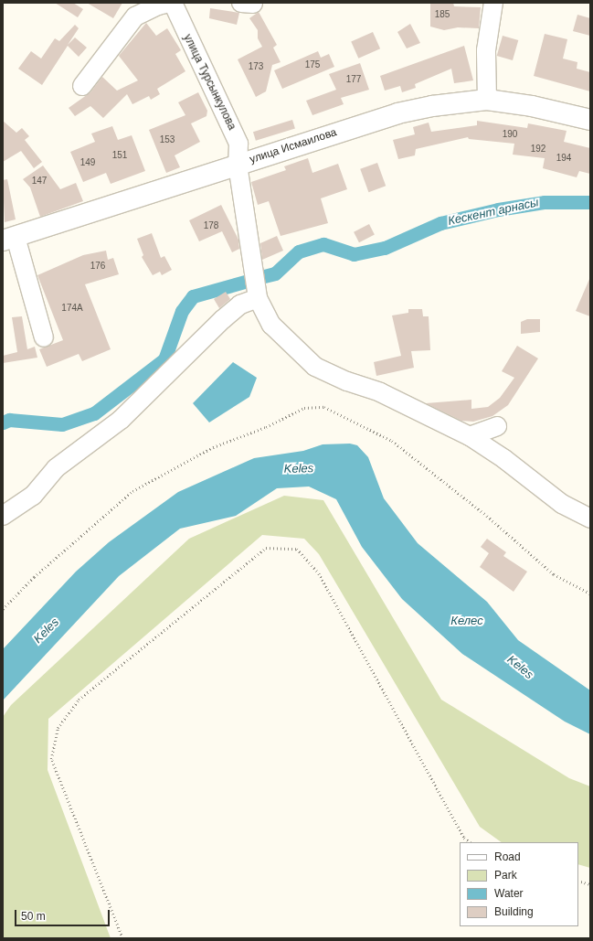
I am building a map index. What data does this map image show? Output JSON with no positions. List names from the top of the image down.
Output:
{
  "streets": {
    "main road": ["улица Исмаилова"],
    "street": ["улица Турсынкулова"]
  },
  "crossings": [
    ["улица Турсынкулова", "улица Исмаилова"]
  ],
  "water": ["Кескент арнасы", "Keles", "Келес"],
  "house_numbers": [
    "185",
    "175",
    "173",
    "177",
    "190",
    "153",
    "192",
    "151",
    "194",
    "149",
    "147",
    "178",
    "176",
    "174А"
  ],
  "legend": [
    "Road",
    "Park",
    "Water",
    "Building"
  ],
  "scale_bar": "50 m"
}
